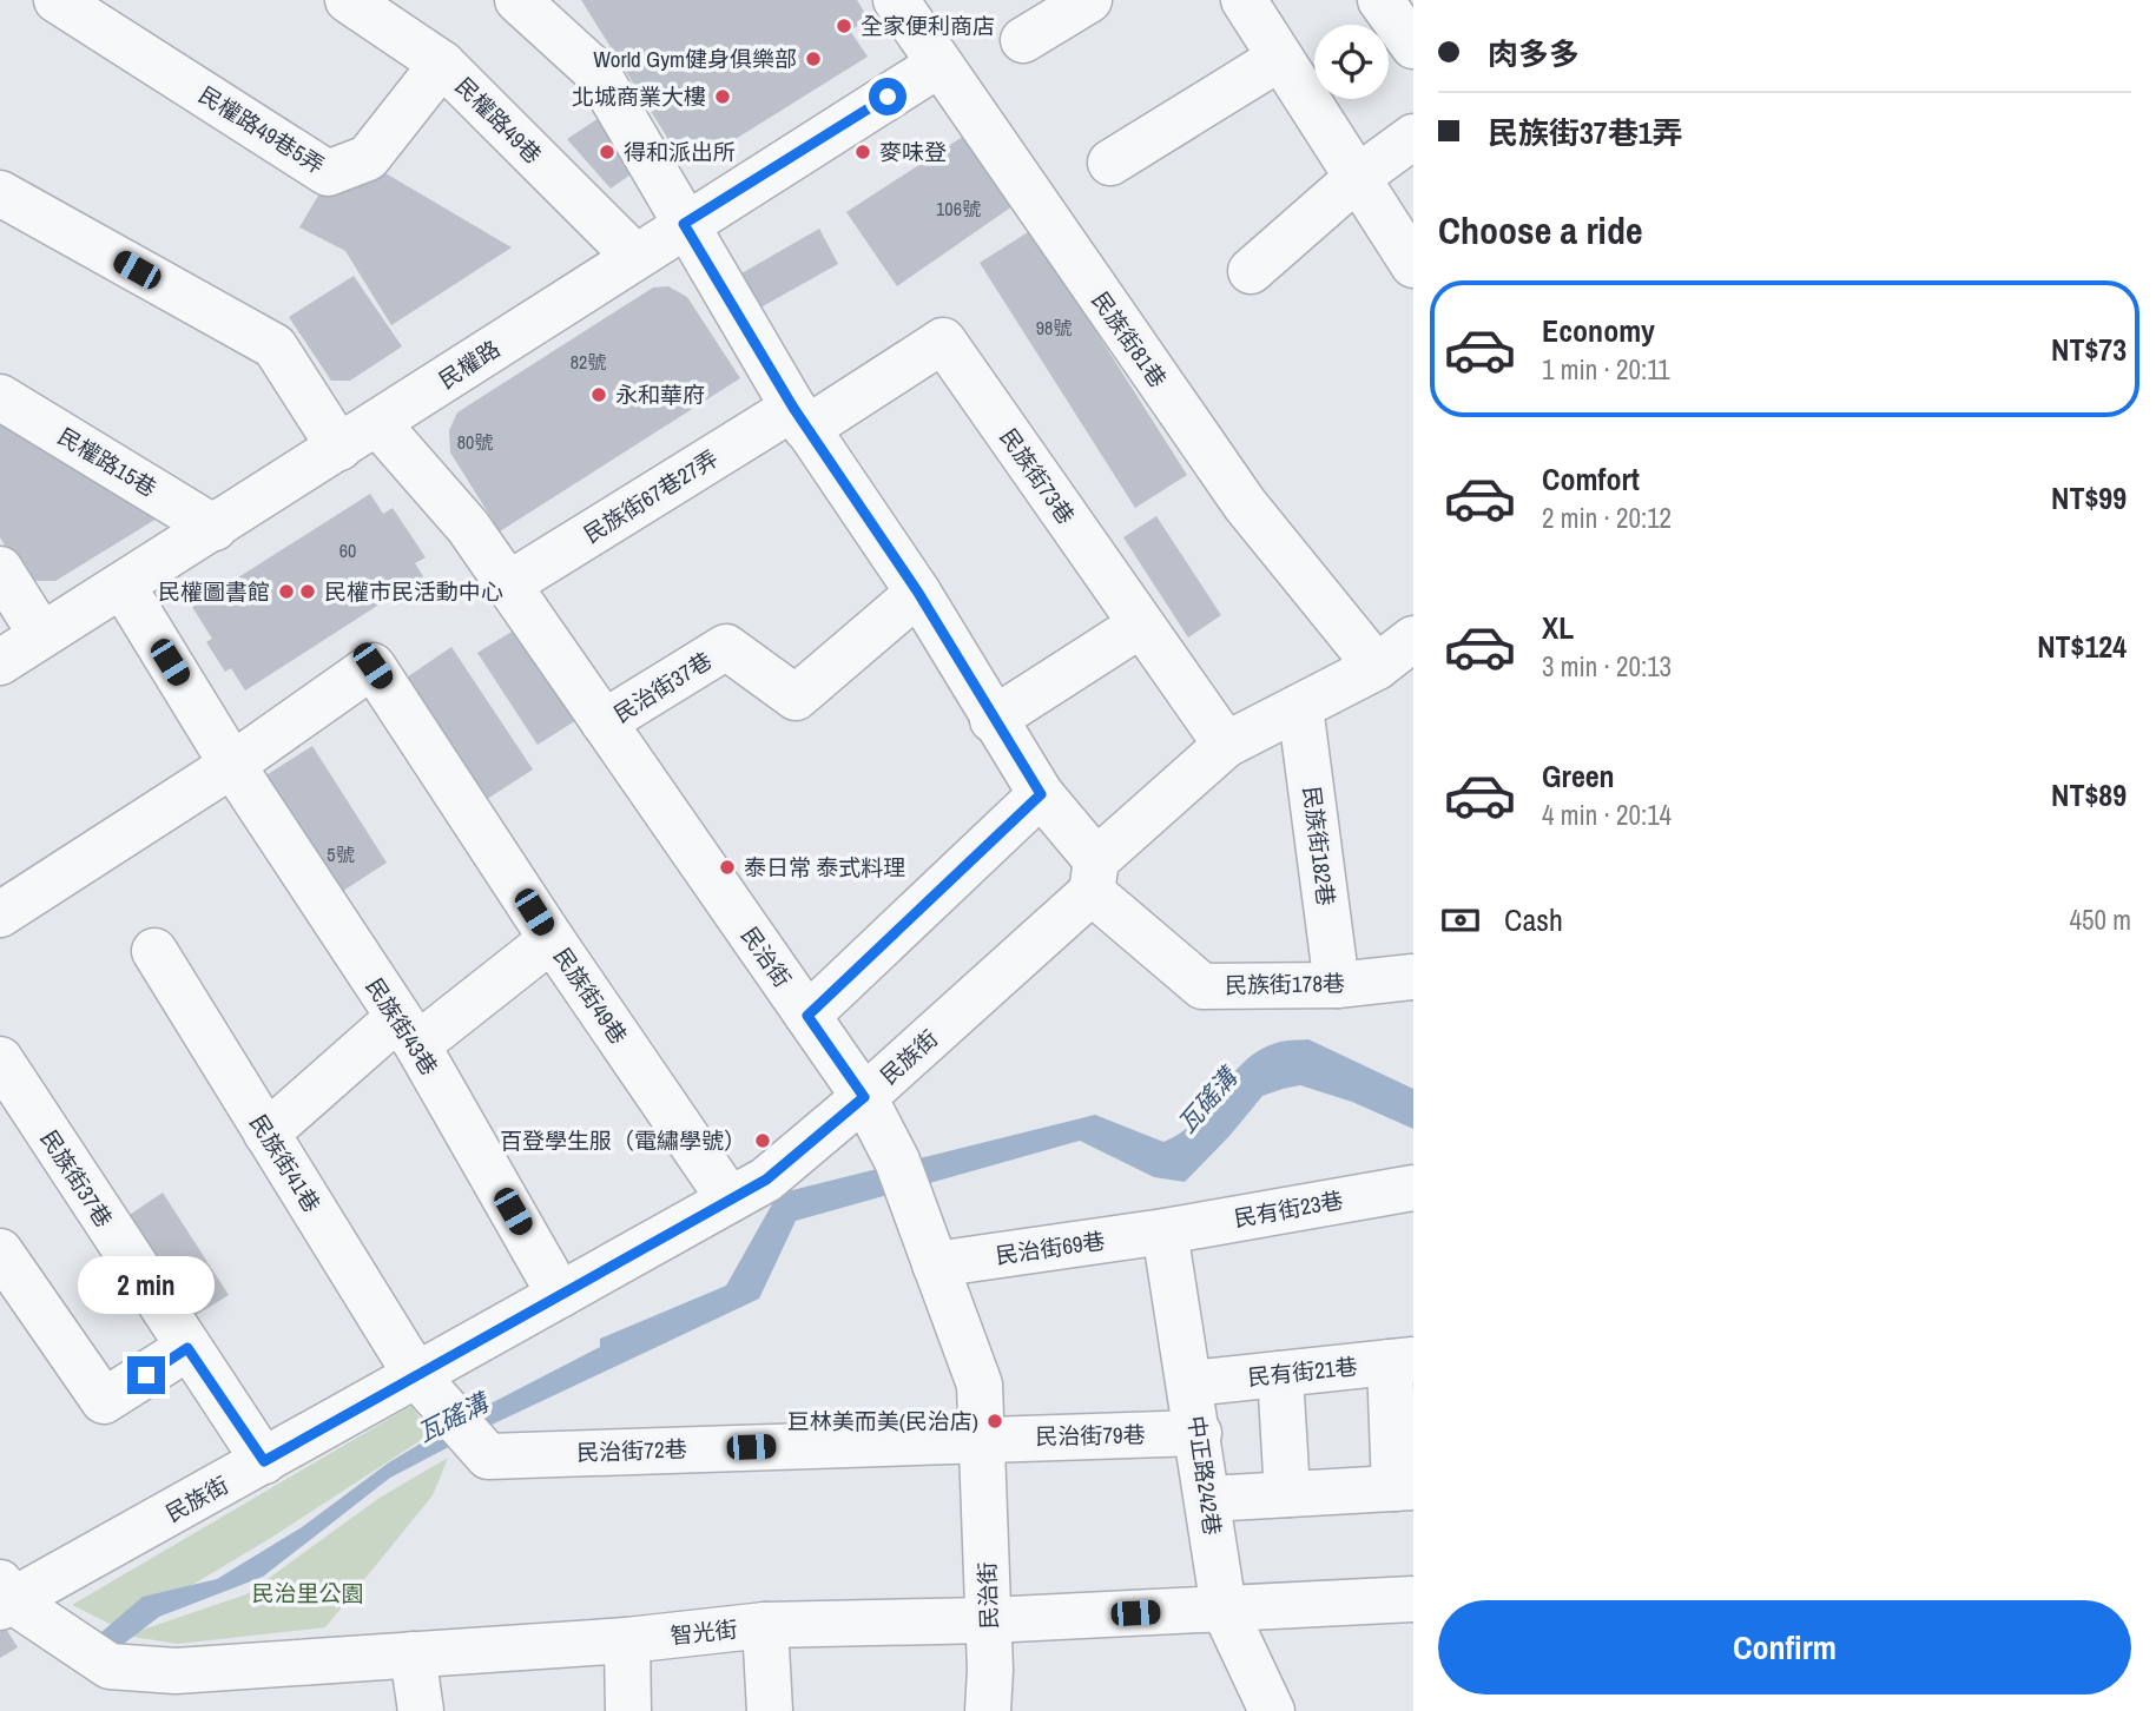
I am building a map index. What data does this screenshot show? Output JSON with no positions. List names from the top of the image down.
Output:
{
  "streets": {
    "street": [
      "民權路49巷",
      "民權路49巷5弄",
      "民族街81巷",
      "民權路",
      "民權路15巷",
      "民族街73巷",
      "民族街67巷27弄",
      "民治街37巷",
      "民族街182巷",
      "民治街",
      "民族街178巷",
      "民族街49巷",
      "民族街43巷",
      "民族街",
      "民族街41巷",
      "民族街37巷",
      "民有街23巷",
      "民治街69巷",
      "民有街21巷",
      "民治街79巷",
      "民治街72巷",
      "中正路242巷",
      "智光街"
    ]
  },
  "crossings": [
    ["民權路49巷", "民權路49巷5弄"],
    ["民權路49巷", "民權路"],
    ["民族街81巷", "民權路"],
    ["民族街81巷", "民族街"],
    ["民權路", "民權路15巷"],
    ["民權路", "民治街"],
    ["民權路", "民族街178巷"],
    ["民權路", "民族街43巷"],
    ["民族街73巷", "民族街67巷27弄"],
    ["民族街73巷", "民族街178巷"],
    ["民族街73巷", "民族街"],
    ["民族街67巷27弄", "民治街"],
    ["民族街67巷27弄", "民族街178巷"],
    ["民治街37巷", "民治街"],
    ["民治街37巷", "民族街178巷"],
    ["民族街182巷", "民族街178巷"],
    ["民族街182巷", "民族街"],
    ["民治街", "民族街"],
    ["民治街", "民治街69巷"],
    ["民治街", "民治街79巷"],
    ["民治街", "民治街72巷"],
    ["民治街", "智光街"],
    ["民族街178巷", "民族街"],
    ["民族街49巷", "民族街43巷"],
    ["民族街49巷", "民族街"],
    ["民族街43巷", "民族街"],
    ["民族街", "民族街41巷"],
    ["民族街", "民族街37巷"],
    ["民族街", "民治街72巷"],
    ["民族街", "智光街"],
    ["民族街41巷", "民治街72巷"],
    ["民有街23巷", "民治街69巷"],
    ["民有街23巷", "中正路242巷"],
    ["民治街69巷", "中正路242巷"],
    ["民有街21巷", "中正路242巷"],
    ["民治街79巷", "民治街72巷"],
    ["民治街79巷", "中正路242巷"],
    ["中正路242巷", "智光街"]
  ],
  "water": ["瓦磘溝"],
  "parks": ["民治里公園"],
  "places": [
    "全家便利商店",
    "World Gym健身俱樂部",
    "北城商業大樓",
    "得和派出所",
    "麥味登",
    "永和華府",
    "民權圖書館",
    "民權市民活動中心",
    "泰日常 泰式料理",
    "百登學生服（電繡學號）",
    "巨林美而美(民治店)"
  ],
  "house_numbers": [
    "106號",
    "98號",
    "82號",
    "80號",
    "60",
    "5號"
  ],
  "page": {
    "banner": ["肉多多", "民族街37巷1弄"],
    "heading": "Choose a ride",
    "list": [
      {
        "name": "Economy",
        "note": "1 min · 20:11",
        "value": "NT$73"
      },
      {
        "name": "Comfort",
        "note": "2 min · 20:12",
        "value": "NT$99"
      },
      {
        "name": "XL",
        "note": "3 min · 20:13",
        "value": "NT$124"
      },
      {
        "name": "Green",
        "note": "4 min · 20:14",
        "value": "NT$89"
      }
    ],
    "pay": ["Cash", "450 m"],
    "bubble": "2 min",
    "buttons": "Confirm"
  }
}
